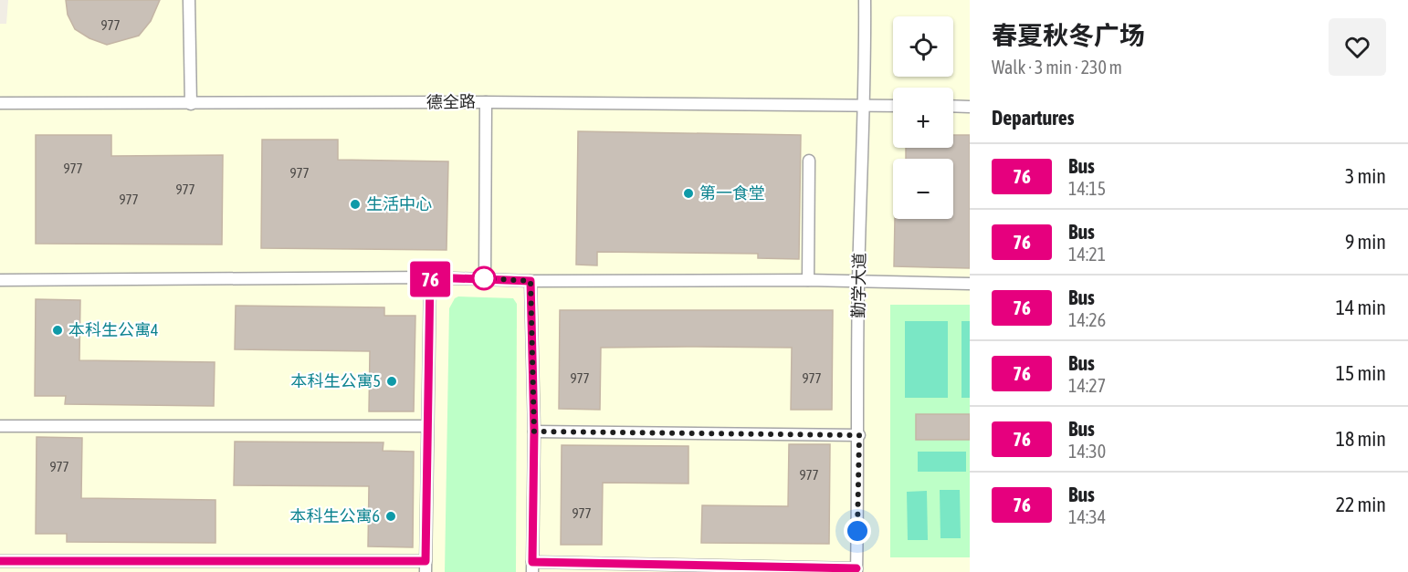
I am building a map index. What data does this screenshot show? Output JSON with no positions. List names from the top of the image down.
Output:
{
  "streets": {
    "lane": ["德全路", "勤学大道"]
  },
  "crossings": [
    ["德全路", "勤学大道"]
  ],
  "places": [
    "第一食堂",
    "生活中心",
    "本科生公寓4",
    "本科生公寓5",
    "本科生公寓6"
  ],
  "lines": ["bus line 76"],
  "house_numbers": [
    "977",
    "977",
    "977",
    "977",
    "977",
    "977",
    "977",
    "977",
    "977",
    "977"
  ],
  "page": {
    "on_map": "76",
    "heading": [
      ["春夏秋冬广场", "Walk · 3 min · 230 m"],
      "Departures"
    ],
    "map_buttons": ["+", "−"],
    "list": [
      {
        "mark": "76",
        "name": "Bus",
        "note": "14:15",
        "value": "3 min"
      },
      {
        "mark": "76",
        "name": "Bus",
        "note": "14:21",
        "value": "9 min"
      },
      {
        "mark": "76",
        "name": "Bus",
        "note": "14:26",
        "value": "14 min"
      },
      {
        "mark": "76",
        "name": "Bus",
        "note": "14:27",
        "value": "15 min"
      },
      {
        "mark": "76",
        "name": "Bus",
        "note": "14:30",
        "value": "18 min"
      },
      {
        "mark": "76",
        "name": "Bus",
        "note": "14:34",
        "value": "22 min"
      }
    ]
  }
}
